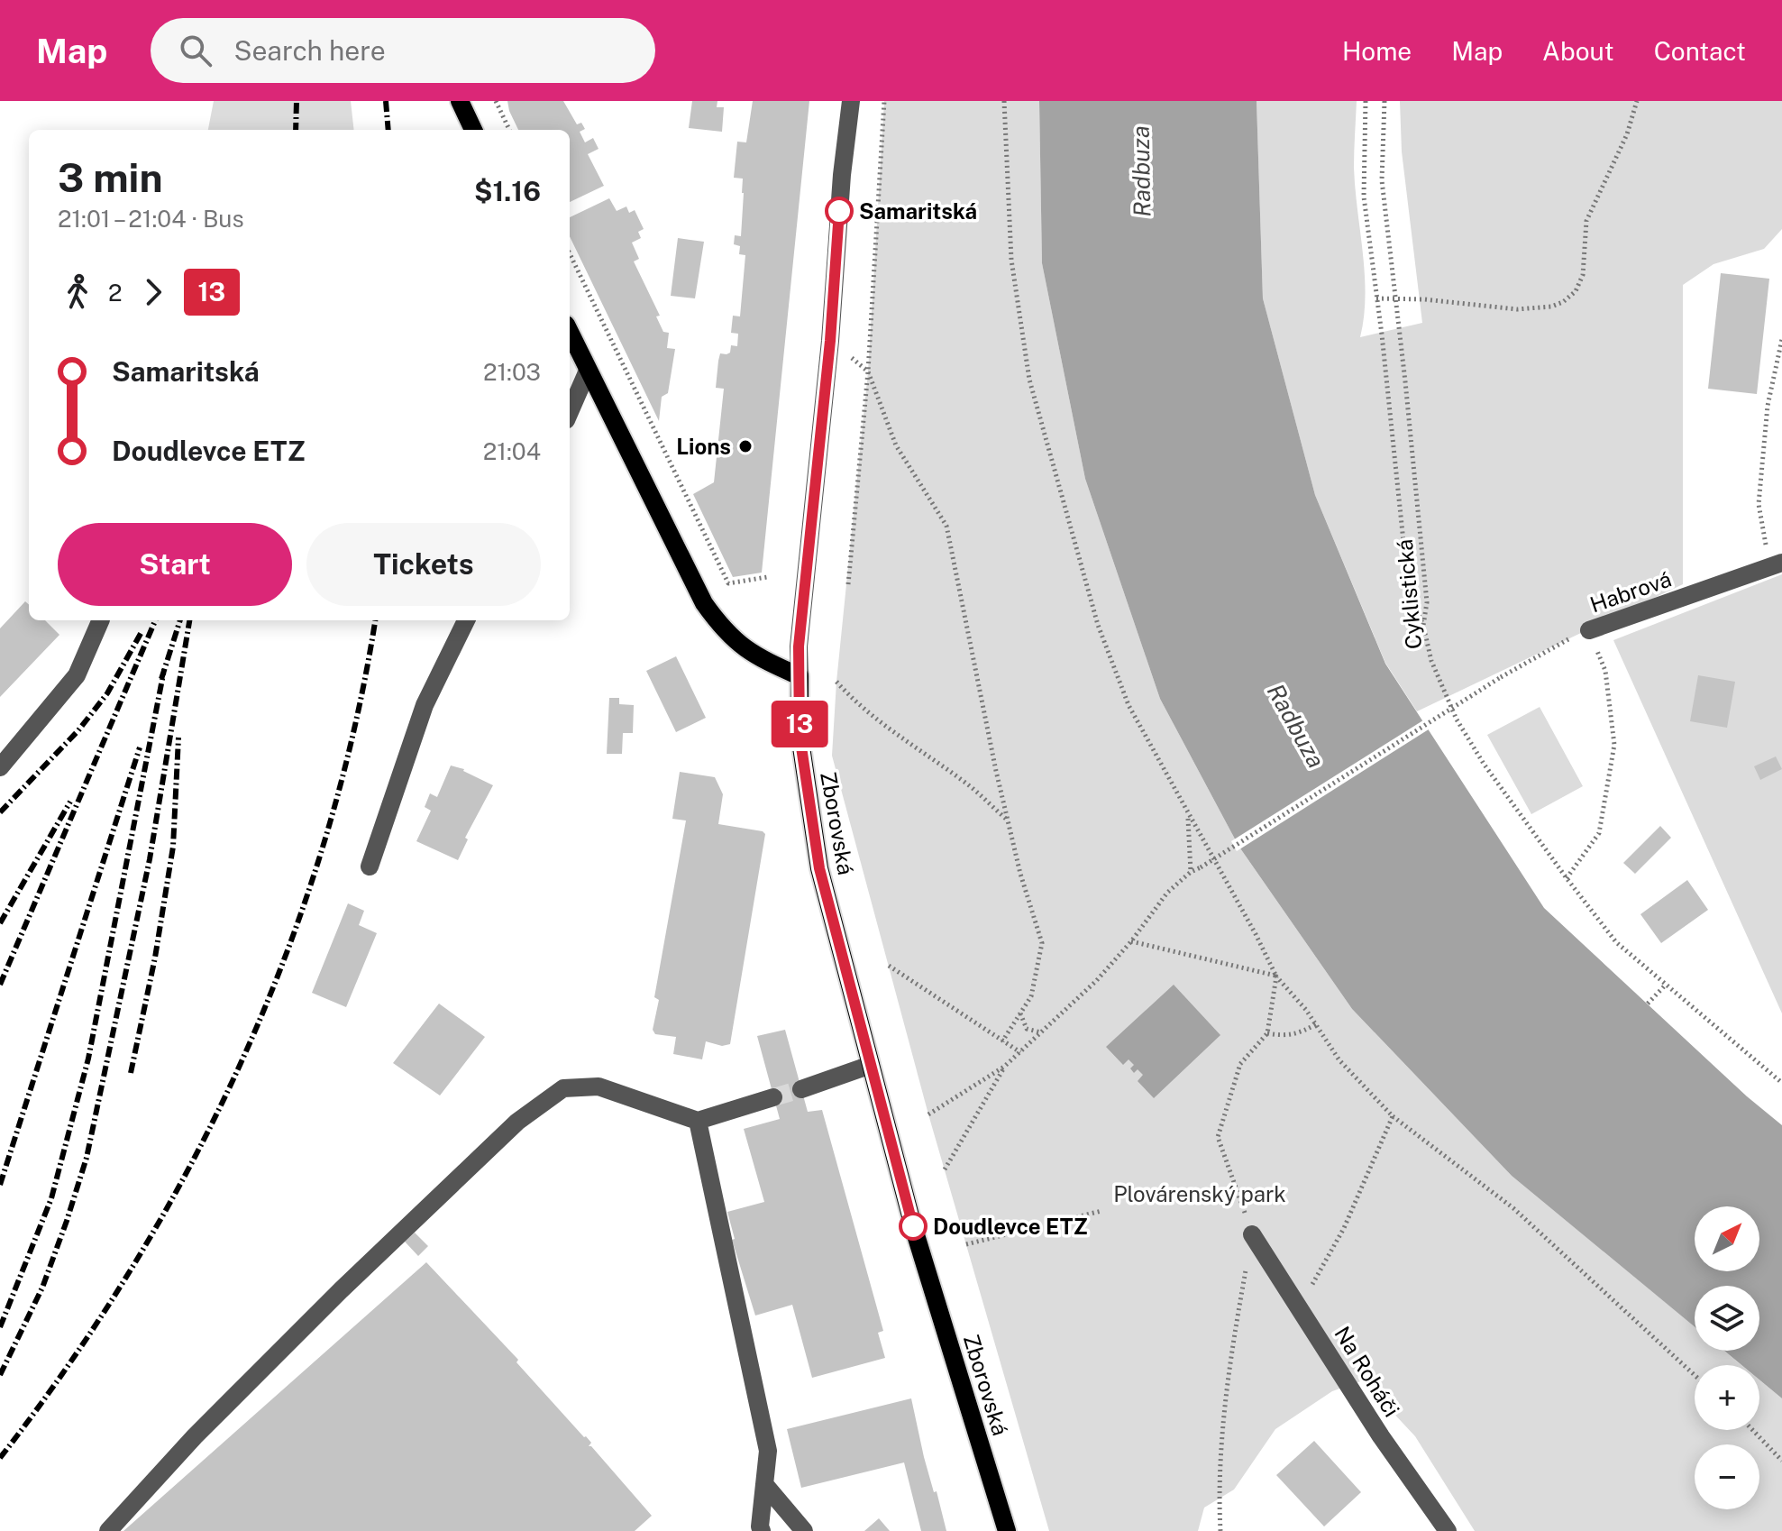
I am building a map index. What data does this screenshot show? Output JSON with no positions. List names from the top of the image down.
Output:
{
  "streets": {
    "main road": ["Zborovská"],
    "street": ["Habrová", "Na Roháči"],
    "path": ["Cyklistická"]
  },
  "water": ["Radbuza"],
  "parks": ["Plovárenský park"],
  "places": ["Samaritská", "Lions", "Doudlevce ETZ"],
  "lines": ["bus line 13"],
  "north": "top right",
  "page": {
    "header": "Map",
    "search": "Search here",
    "nav": [
      "Home",
      "Map",
      "About",
      "Contact"
    ],
    "on_map": "13",
    "heading": ["3 min", "21:01 – 21:04 · Bus", "$1.16"],
    "legs": ["2", "13"],
    "list": [
      {
        "name": "Samaritská",
        "value": "21:03"
      },
      {
        "name": "Doudlevce ETZ",
        "value": "21:04"
      }
    ],
    "buttons": ["Start", "Tickets"],
    "map_buttons": ["+", "−"]
  }
}
